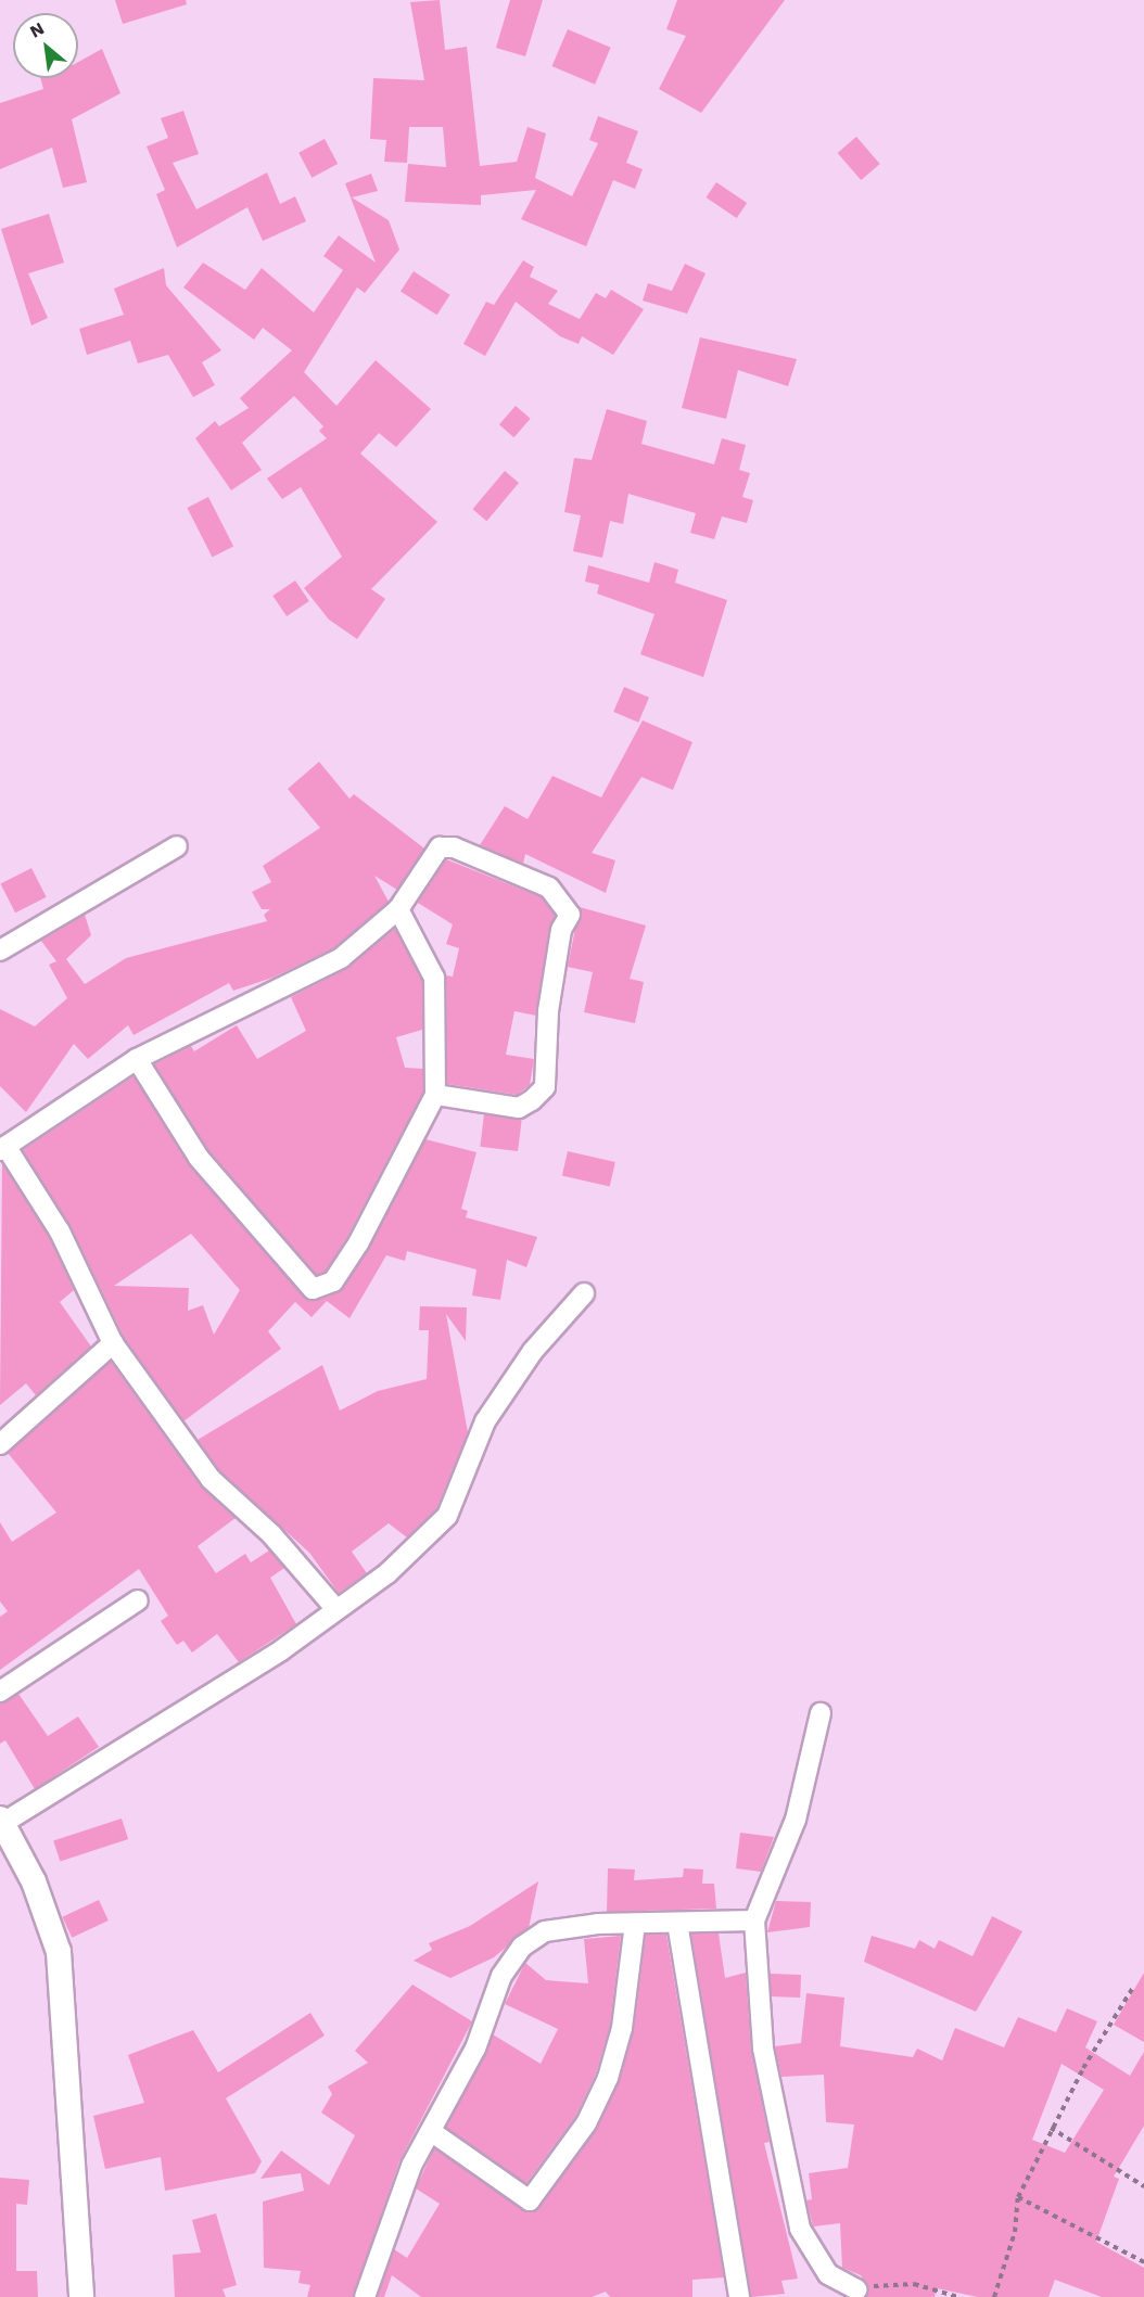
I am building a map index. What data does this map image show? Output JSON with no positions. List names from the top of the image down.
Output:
{
  "north": "top left"
}
